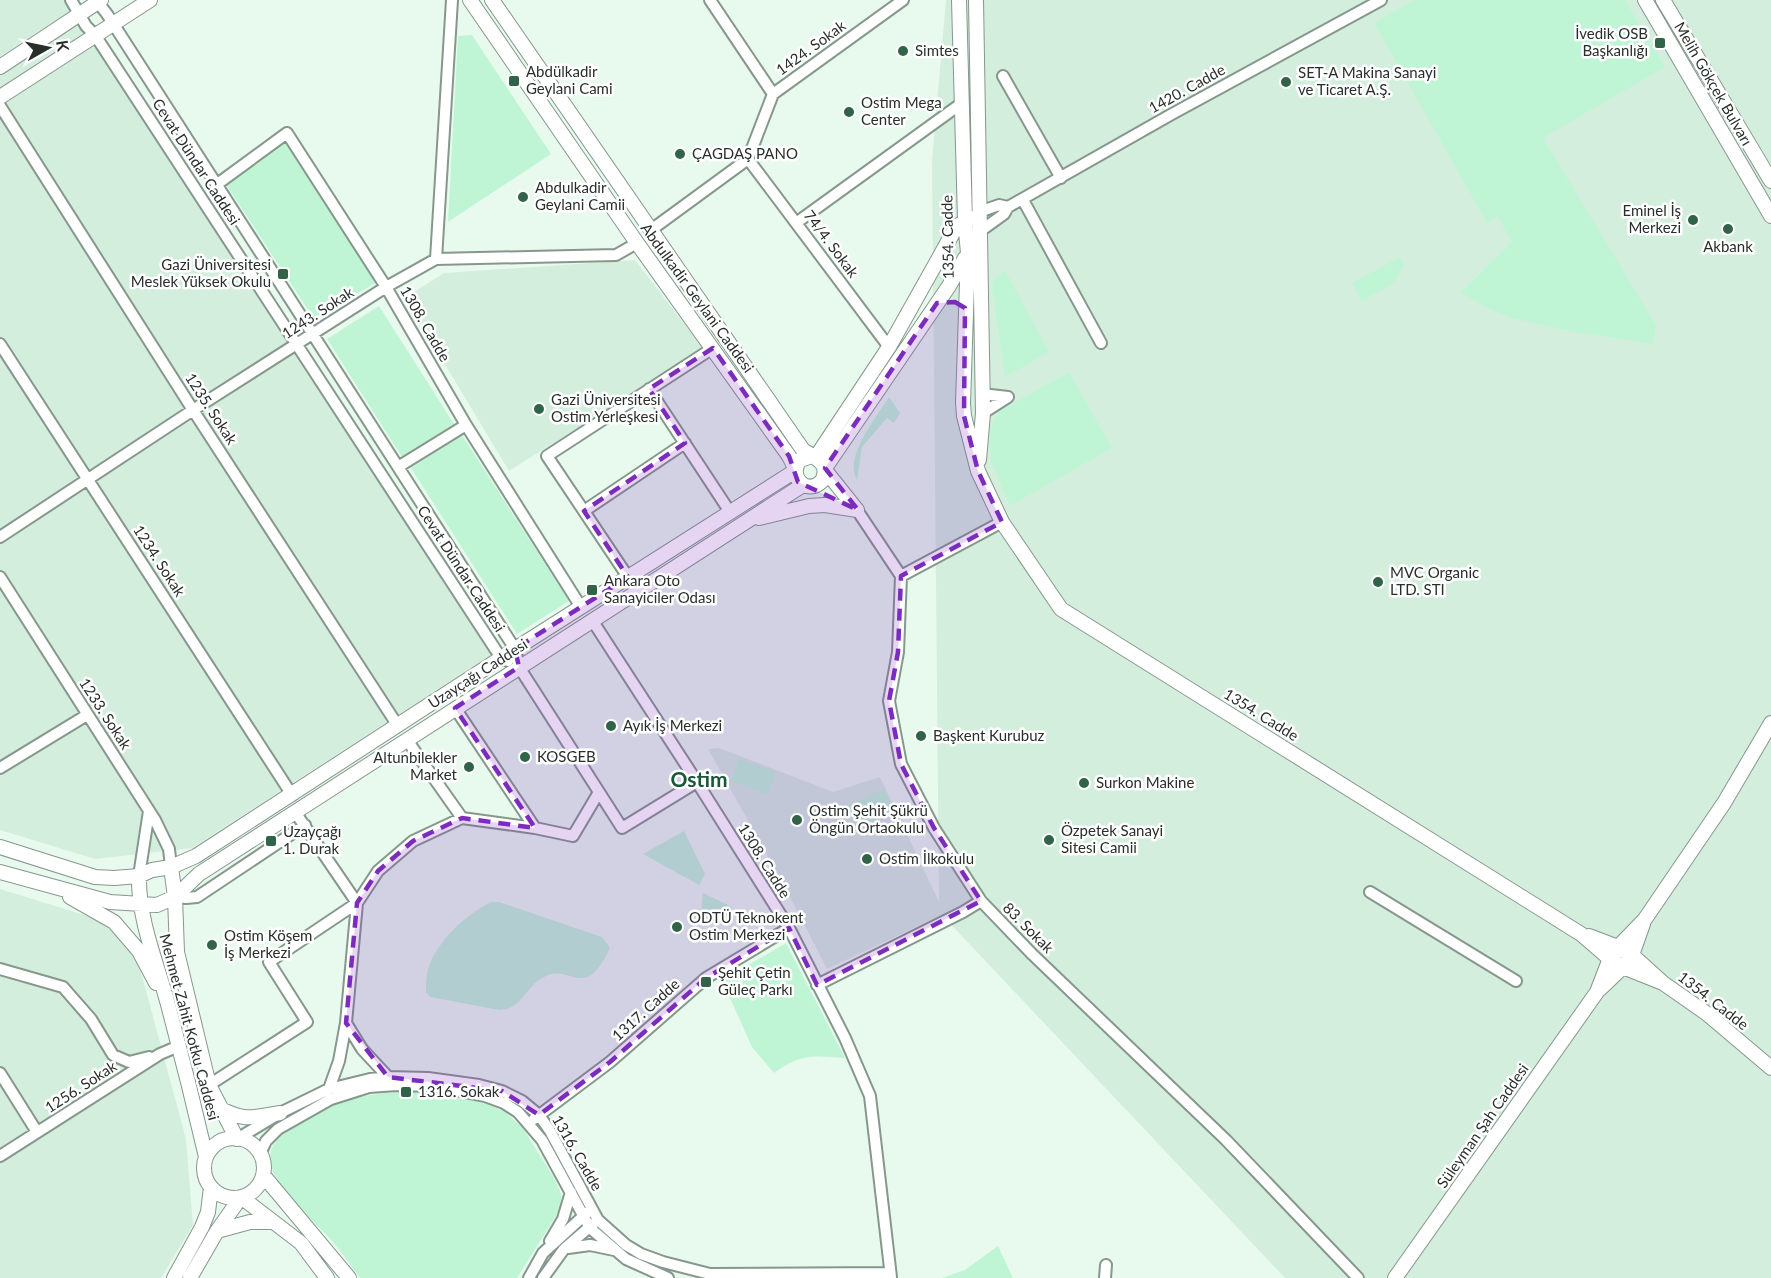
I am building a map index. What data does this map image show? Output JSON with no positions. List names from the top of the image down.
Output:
{
  "streets": {
    "main road": [
      "Melih Gökçek Bulvarı",
      "1354. Cadde",
      "Abdulkadir Geylani Caddesi",
      "Uzayçağı Caddesi",
      "Mehmet Zahit Kotku Caddesi",
      "Süleyman Şah Caddesi"
    ],
    "street": [
      "1424. Sokak",
      "1420. Cadde",
      "Cevat Dündar Caddesi",
      "74/4. Sokak",
      "1243. Sokak",
      "1308. Cadde",
      "1235. Sokak",
      "1234. Sokak",
      "1233. Sokak",
      "83. Sokak",
      "1317. Cadde",
      "1256. Sokak",
      "1316. Cadde"
    ]
  },
  "crossings": [
    ["1424. Sokak", "74/4. Sokak"],
    ["1420. Cadde", "1354. Cadde"],
    ["Cevat Dündar Caddesi", "1243. Sokak"],
    ["Cevat Dündar Caddesi", "1308. Cadde"],
    ["Cevat Dündar Caddesi", "Uzayçağı Caddesi"],
    ["Abdulkadir Geylani Caddesi", "Uzayçağı Caddesi"],
    ["1243. Sokak", "1308. Cadde"],
    ["1243. Sokak", "1235. Sokak"],
    ["1243. Sokak", "1234. Sokak"],
    ["1308. Cadde", "Uzayçağı Caddesi"],
    ["1308. Cadde", "1317. Cadde"],
    ["1308. Cadde", "1316. Cadde"],
    ["1235. Sokak", "Uzayçağı Caddesi"],
    ["1234. Sokak", "Uzayçağı Caddesi"],
    ["Uzayçağı Caddesi", "1233. Sokak"],
    ["Uzayçağı Caddesi", "Mehmet Zahit Kotku Caddesi"],
    ["1233. Sokak", "Mehmet Zahit Kotku Caddesi"],
    ["1317. Cadde", "1316. Cadde"],
    ["Mehmet Zahit Kotku Caddesi", "1256. Sokak"],
    ["Mehmet Zahit Kotku Caddesi", "1316. Cadde"]
  ],
  "districts": ["Ostim"],
  "places": {
    "transit": [
      "İvedik OSB Başkanlığı",
      "Abdülkadir Geylani Cami",
      "Gazi Üniversitesi Meslek Yüksek Okulu",
      "Ankara Oto Sanayiciler Odası",
      "Uzayçağı 1. Durak",
      "Şehit Çetin Güleç Parkı",
      "1316. Sokak"
    ],
    "other": [
      "Simtes",
      "SET-A Makina Sanayi ve Ticaret A.Ş.",
      "Ostim Mega Center",
      "ÇAGDAŞ PANO",
      "Abdulkadir Geylani Camii",
      "Eminel İş Merkezi",
      "Akbank",
      "Gazi Üniversitesi Ostim Yerleşkesi",
      "MVC Organic LTD. STI",
      "Ayık İş Merkezi",
      "Başkent Kurubuz",
      "KOSGEB",
      "Altunbilekler Market",
      "Surkon Makine",
      "Ostim Şehit Şükrü Öngün Ortaokulu",
      "Özpetek Sanayi Sitesi Camii",
      "Ostim İlkokulu",
      "ODTÜ Teknokent Ostim Merkezi",
      "Ostim Köşem İş Merkezi"
    ]
  },
  "north": "right"
}
